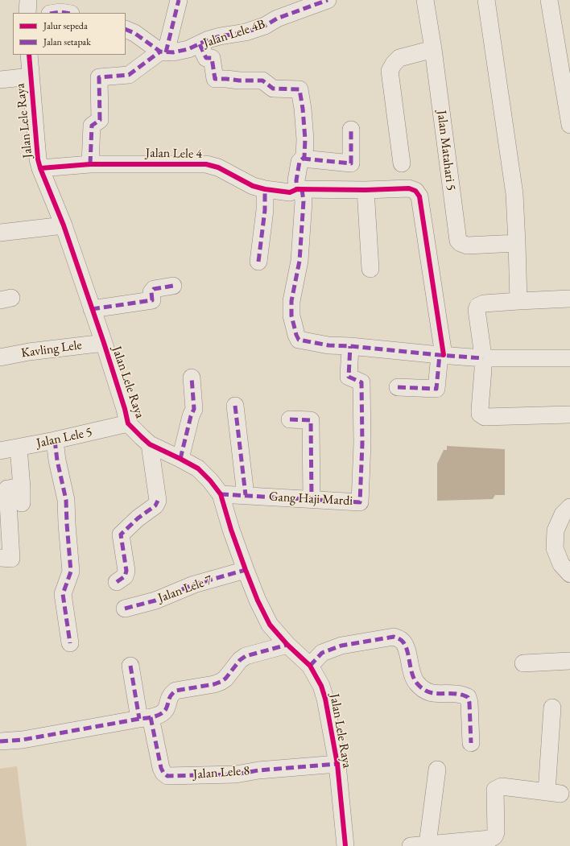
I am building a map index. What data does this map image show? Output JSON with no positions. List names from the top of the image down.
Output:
{
  "streets": {
    "street": [
      "Jalan Lele 4B",
      "Jalan Lele Raya",
      "Jalan Matahari 5",
      "Jalan Lele 4",
      "Kavling Lele",
      "Jalan Lele 5",
      "Gang Haji Mardi",
      "Jalan Lele 7",
      "Jalan Lele 8"
    ]
  },
  "crossings": [
    ["Jalan Lele Raya", "Jalan Lele 4"],
    ["Jalan Lele Raya", "Kavling Lele"],
    ["Jalan Lele Raya", "Jalan Lele 5"],
    ["Jalan Lele Raya", "Gang Haji Mardi"],
    ["Jalan Lele Raya", "Jalan Lele 7"],
    ["Jalan Lele Raya", "Jalan Lele 8"]
  ],
  "legend": ["Jalur sepeda", "Jalan setapak"]
}
